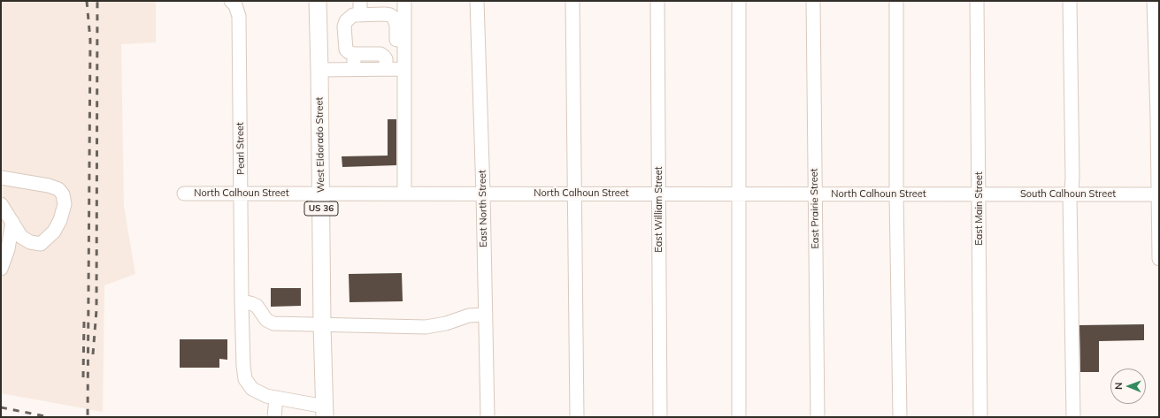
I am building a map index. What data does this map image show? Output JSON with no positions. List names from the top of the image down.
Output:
{
  "streets": {
    "main road": ["West Eldorado Street", "US 36"],
    "street": [
      "Pearl Street",
      "North Calhoun Street",
      "South Calhoun Street",
      "East North Street",
      "East Prairie Street",
      "East Main Street",
      "East William Street"
    ]
  },
  "crossings": [
    ["West Eldorado Street", "Pearl Street"],
    ["West Eldorado Street", "North Calhoun Street"],
    ["Pearl Street", "North Calhoun Street"],
    ["North Calhoun Street", "South Calhoun Street"],
    ["North Calhoun Street", "East North Street"],
    ["North Calhoun Street", "East Prairie Street"],
    ["North Calhoun Street", "East Main Street"],
    ["North Calhoun Street", "East William Street"],
    ["South Calhoun Street", "East Main Street"]
  ],
  "north": "left"
}
